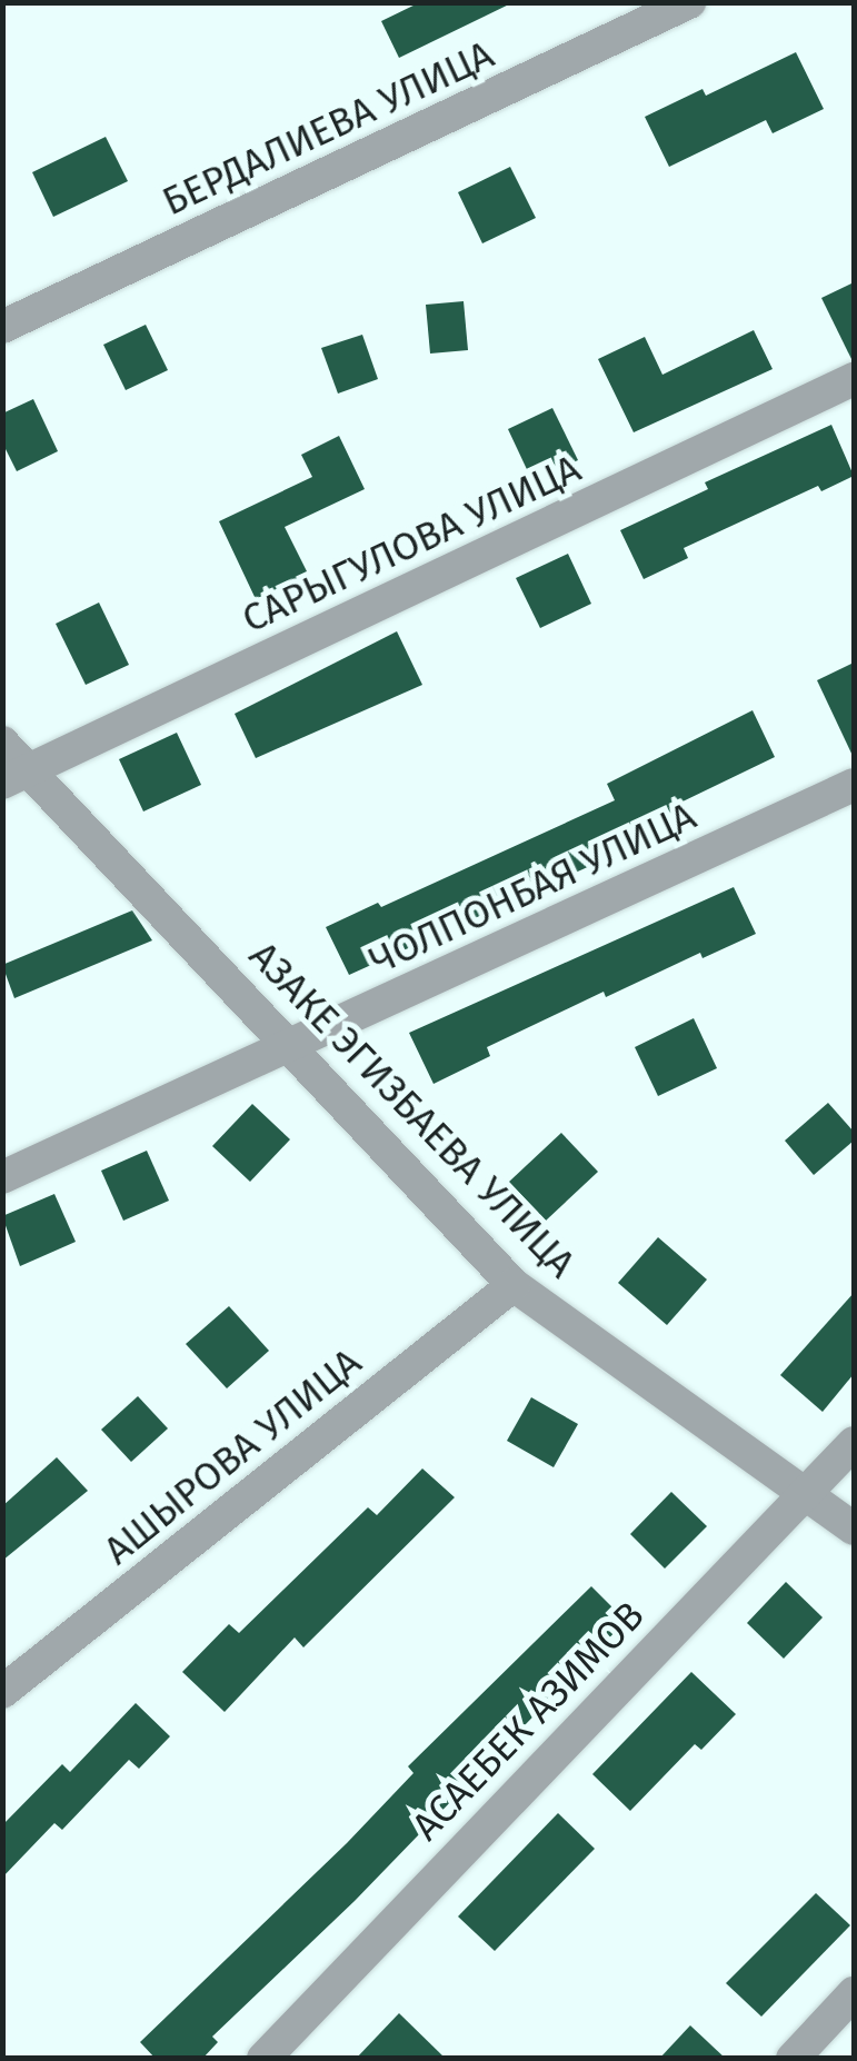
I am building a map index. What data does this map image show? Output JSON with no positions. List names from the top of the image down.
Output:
{
  "streets": {
    "street": [
      "БЕРДАЛИЕВА УЛИЦА",
      "САРЫГУЛОВА УЛИЦА",
      "ЧОЛПОНБАЯ УЛИЦА",
      "АЗАКЕ ЭГИЗБАЕВА УЛИЦА",
      "АШЫРОВА УЛИЦА",
      "АСАЕБЕК АЗИМОВ"
    ]
  },
  "crossings": [
    ["САРЫГУЛОВА УЛИЦА", "АЗАКЕ ЭГИЗБАЕВА УЛИЦА"],
    ["ЧОЛПОНБАЯ УЛИЦА", "АЗАКЕ ЭГИЗБАЕВА УЛИЦА"],
    ["АЗАКЕ ЭГИЗБАЕВА УЛИЦА", "АШЫРОВА УЛИЦА"],
    ["АЗАКЕ ЭГИЗБАЕВА УЛИЦА", "АСАЕБЕК АЗИМОВ"]
  ]
}
